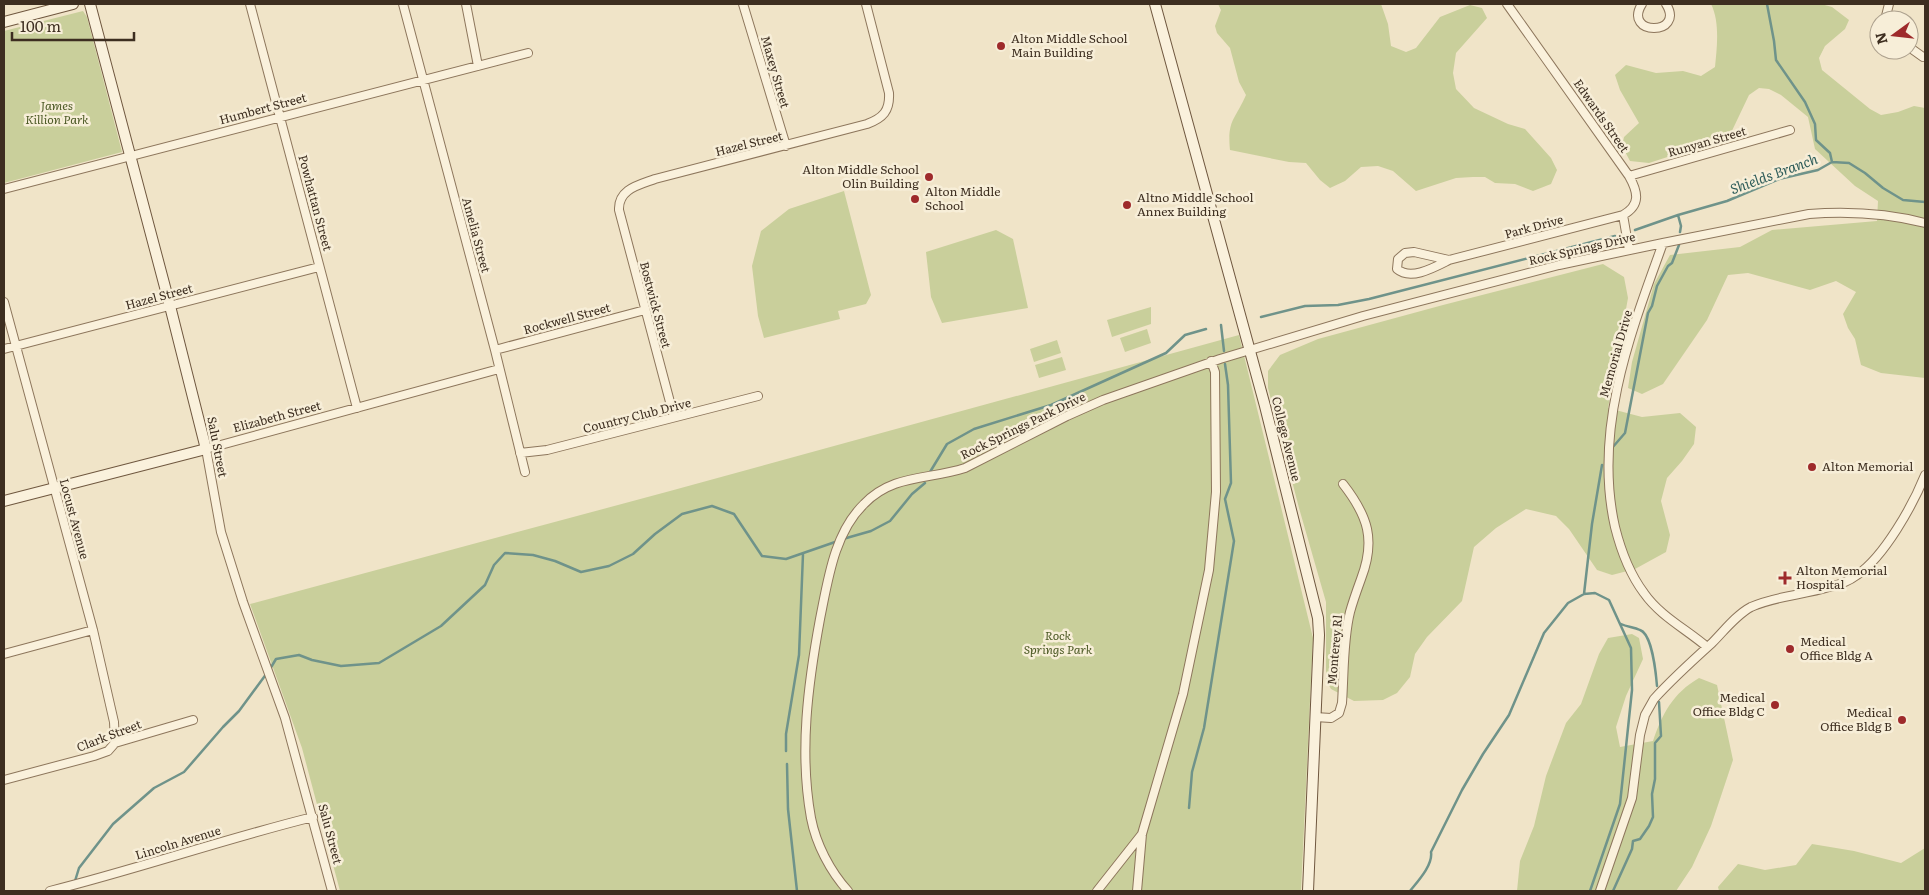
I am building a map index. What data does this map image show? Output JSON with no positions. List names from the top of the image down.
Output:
{
  "streets": {
    "main road": ["Elizabeth Street", "College Avenue", "Salu Street"],
    "street": [
      "Maxey Street",
      "Humbert Street",
      "Edwards Street",
      "Runyan Street",
      "Hazel Street",
      "Powhattan Street",
      "Park Drive",
      "Amelia Street",
      "Rock Springs Drive",
      "Bostwick Street",
      "Rockwell Street",
      "Memorial Drive",
      "Country Club Drive",
      "Rock Springs Park Drive",
      "Locust Avenue",
      "Monterey Rl",
      "Clark Street",
      "Lincoln Avenue"
    ]
  },
  "crossings": [
    ["Maxey Street", "Hazel Street"],
    ["Humbert Street", "Powhattan Street"],
    ["Humbert Street", "Amelia Street"],
    ["Humbert Street", "Salu Street"],
    ["Edwards Street", "Runyan Street"],
    ["Edwards Street", "Park Drive"],
    ["Hazel Street", "Powhattan Street"],
    ["Hazel Street", "Bostwick Street"],
    ["Hazel Street", "Salu Street"],
    ["Hazel Street", "Locust Avenue"],
    ["Powhattan Street", "Elizabeth Street"],
    ["Amelia Street", "Rockwell Street"],
    ["Amelia Street", "Country Club Drive"],
    ["Amelia Street", "Elizabeth Street"],
    ["Rock Springs Drive", "Memorial Drive"],
    ["Rock Springs Drive", "Rock Springs Park Drive"],
    ["Rock Springs Drive", "College Avenue"],
    ["Bostwick Street", "Rockwell Street"],
    ["Bostwick Street", "Country Club Drive"],
    ["Elizabeth Street", "Salu Street"],
    ["Elizabeth Street", "Locust Avenue"],
    ["Rock Springs Park Drive", "College Avenue"],
    ["College Avenue", "Monterey Rl"],
    ["Salu Street", "Lincoln Avenue"],
    ["Locust Avenue", "Clark Street"]
  ],
  "water": ["Shields Branch"],
  "parks": ["James Killion Park", "Rock Springs Park"],
  "places": {
    "other": [
      "Alton Middle School Main Building",
      "Alton Middle School Olin Building",
      "Alton Middle School",
      "Altno Middle School Annex Building",
      "Alton Memorial",
      "Medical Office Bldg A",
      "Medical Office Bldg C",
      "Medical Office Bldg B"
    ],
    "health": ["Alton Memorial Hospital"]
  },
  "scale_bar": "100 m",
  "north": "left"
}
